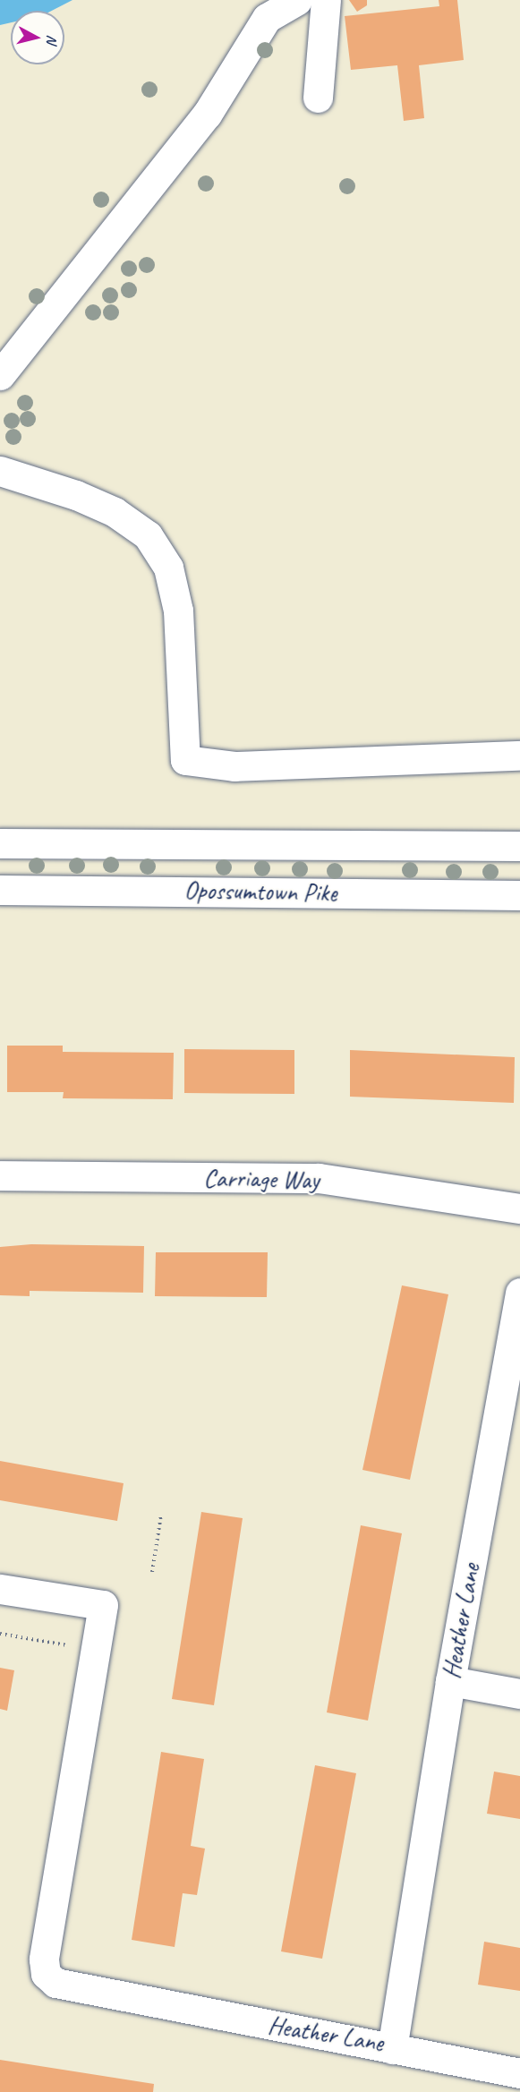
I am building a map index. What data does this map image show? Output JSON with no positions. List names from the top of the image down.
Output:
{
  "streets": {
    "street": ["Opossumtown Pike", "Carriage Way", "Heather Lane"]
  },
  "north": "right"
}
